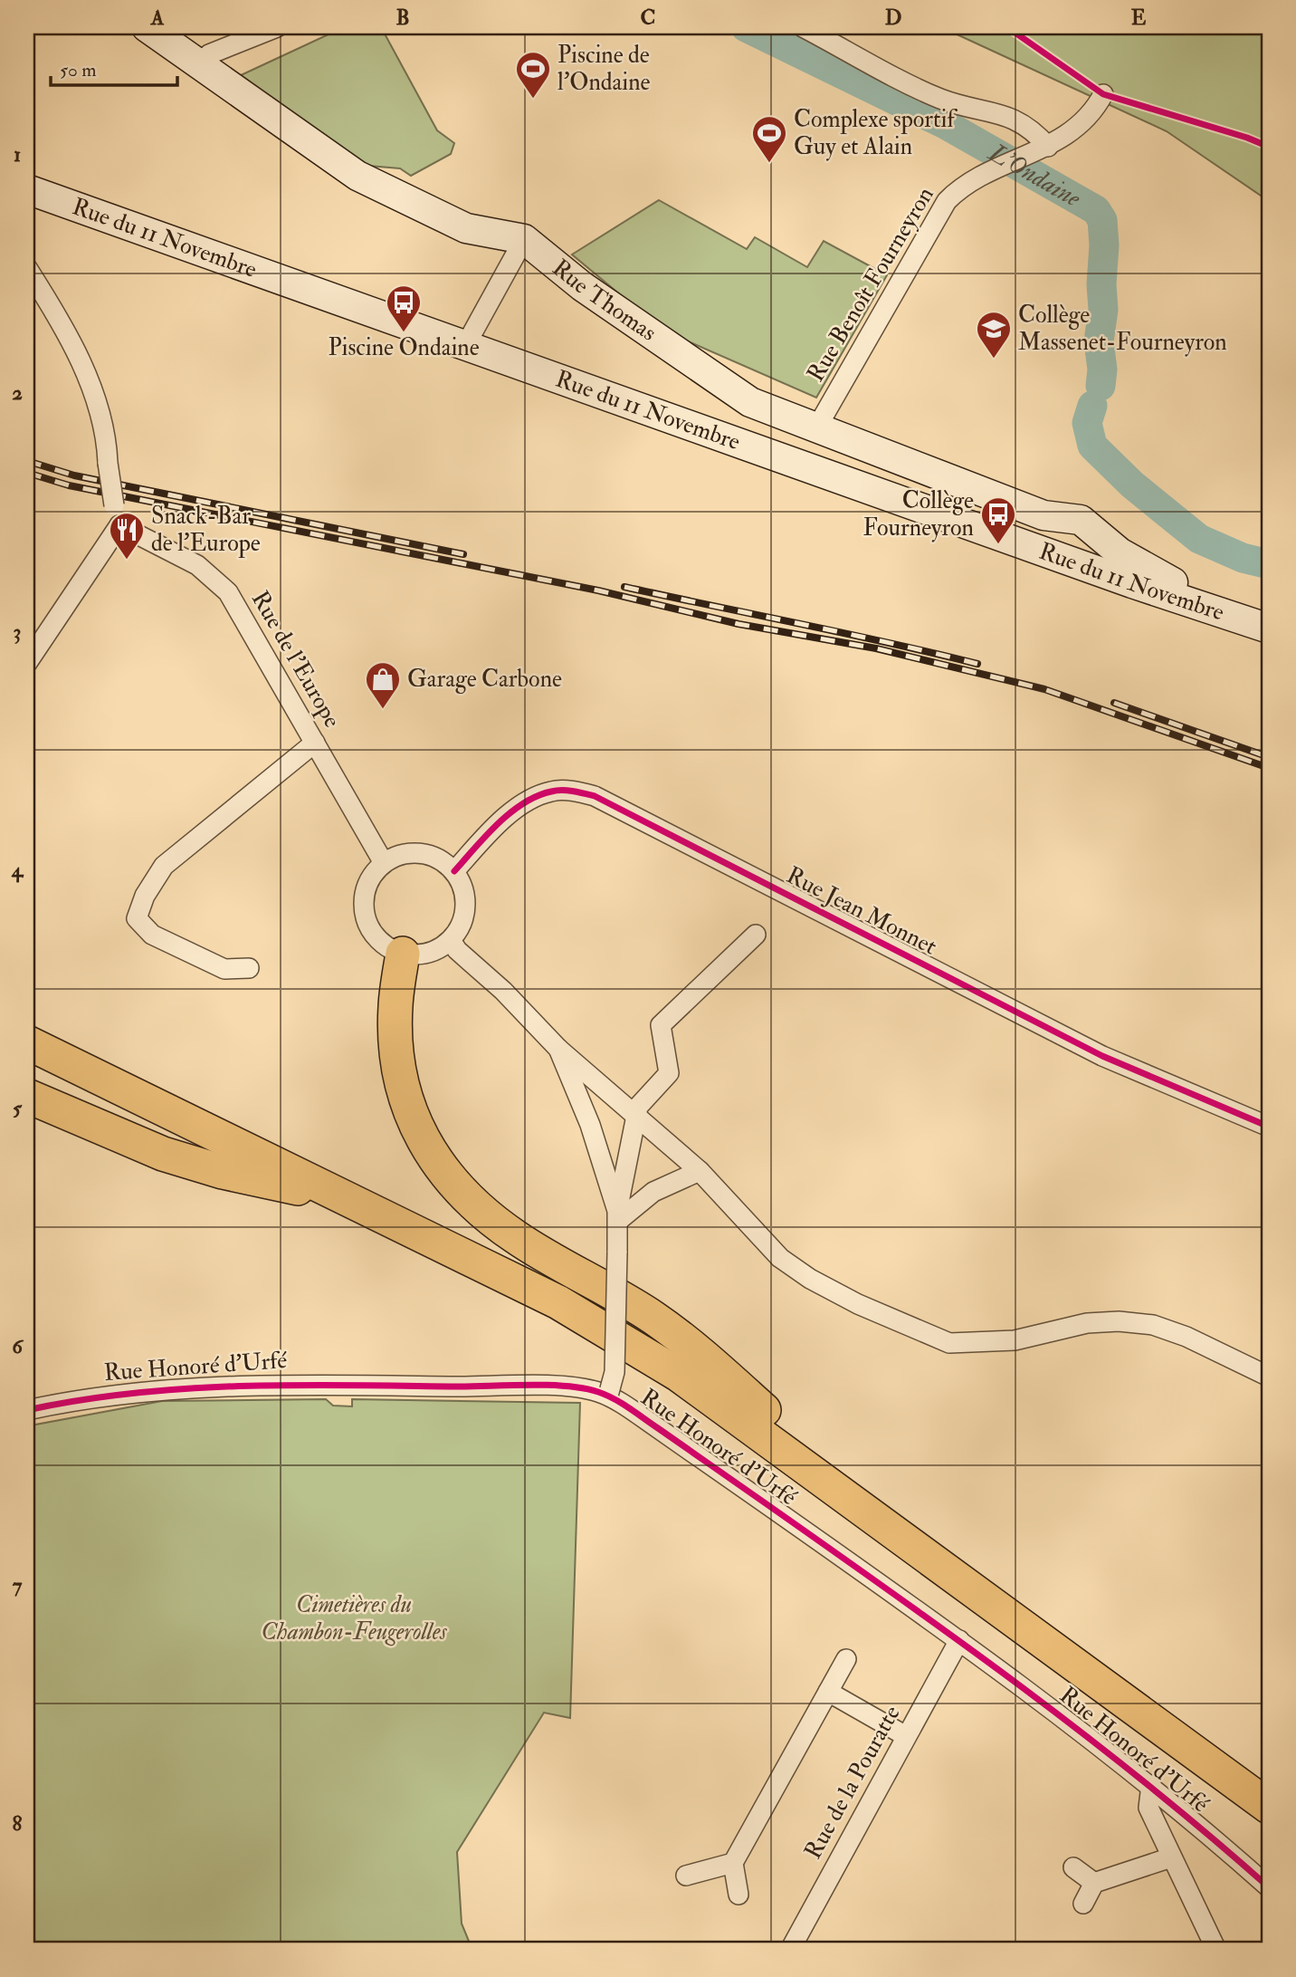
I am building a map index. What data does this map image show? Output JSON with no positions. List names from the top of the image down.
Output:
{
  "streets": {
    "main road": ["Rue du 11 Novembre", "Rue Thomas"],
    "street": [
      "Rue Benoît Fourneyron",
      "Rue de l'Europe",
      "Rue Jean Monnet",
      "Rue Honoré d'Urfé",
      "Rue de la Pouratte"
    ]
  },
  "crossings": [
    ["Rue Benoît Fourneyron", "Rue Thomas"],
    ["Rue de l'Europe", "Rue Jean Monnet"],
    ["Rue Honoré d'Urfé", "Rue de la Pouratte"]
  ],
  "water": ["L'Ondaine"],
  "parks": ["Cimetières du Chambon-Feugerolles"],
  "places": {
    "sports": ["Piscine de l'Ondaine", "Complexe sportif Guy et Alain"],
    "bus stop": ["Piscine Ondaine", "Collège Fourneyron"],
    "school or university": ["Collège Massenet-Fourneyron"],
    "restaurant": ["Snack-Bar de l'Europe"],
    "shop": ["Garage Carbone"]
  },
  "scale_bar": "50 m",
  "grid": {
    "columns": [
      "A",
      "B",
      "C",
      "D",
      "E"
    ],
    "rows": [
      "1",
      "2",
      "3",
      "4",
      "5",
      "6",
      "7",
      "8"
    ]
  }
}
